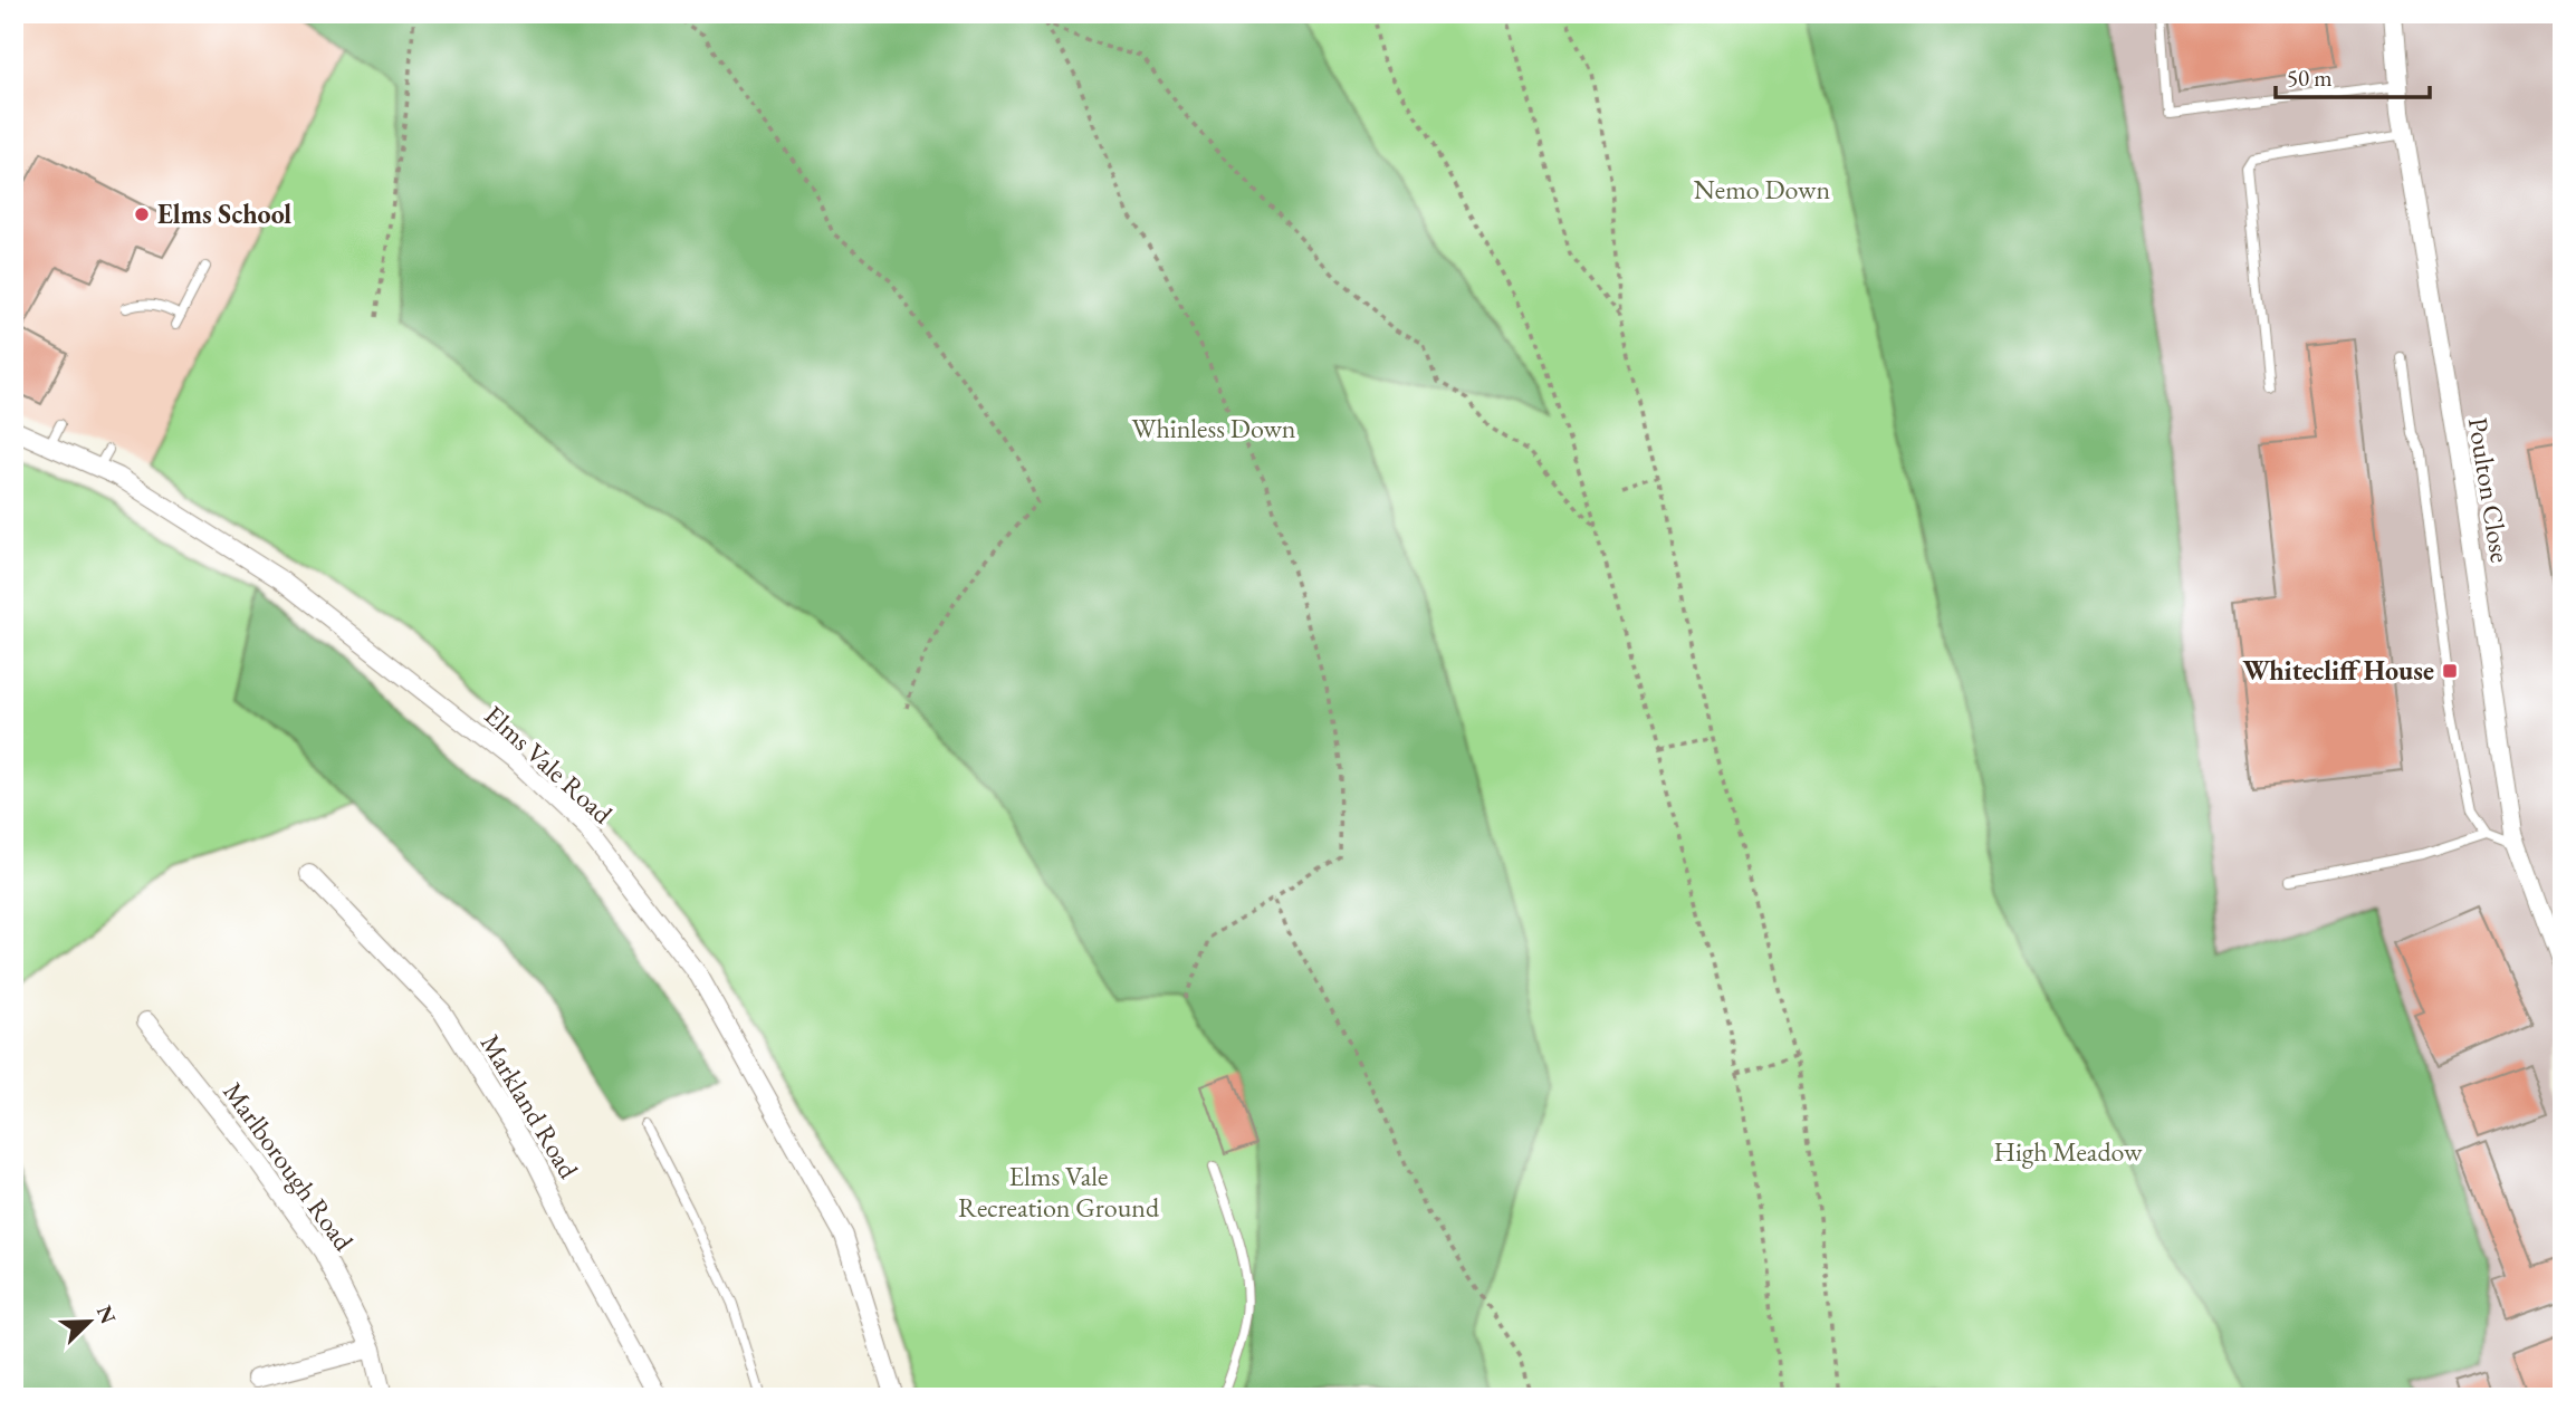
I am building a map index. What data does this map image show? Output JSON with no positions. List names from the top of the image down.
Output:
{
  "streets": {
    "street": [
      "Poulton Close",
      "Elms Vale Road",
      "Markland Road",
      "Marlborough Road"
    ]
  },
  "parks": [
    "Nemo Down",
    "Whinless Down",
    "High Meadow",
    "Elms Vale Recreation Ground"
  ],
  "places": {
    "other": ["Elms School"],
    "transit": ["Whitecliff House"]
  },
  "scale_bar": "50 m",
  "north": "top right"
}
